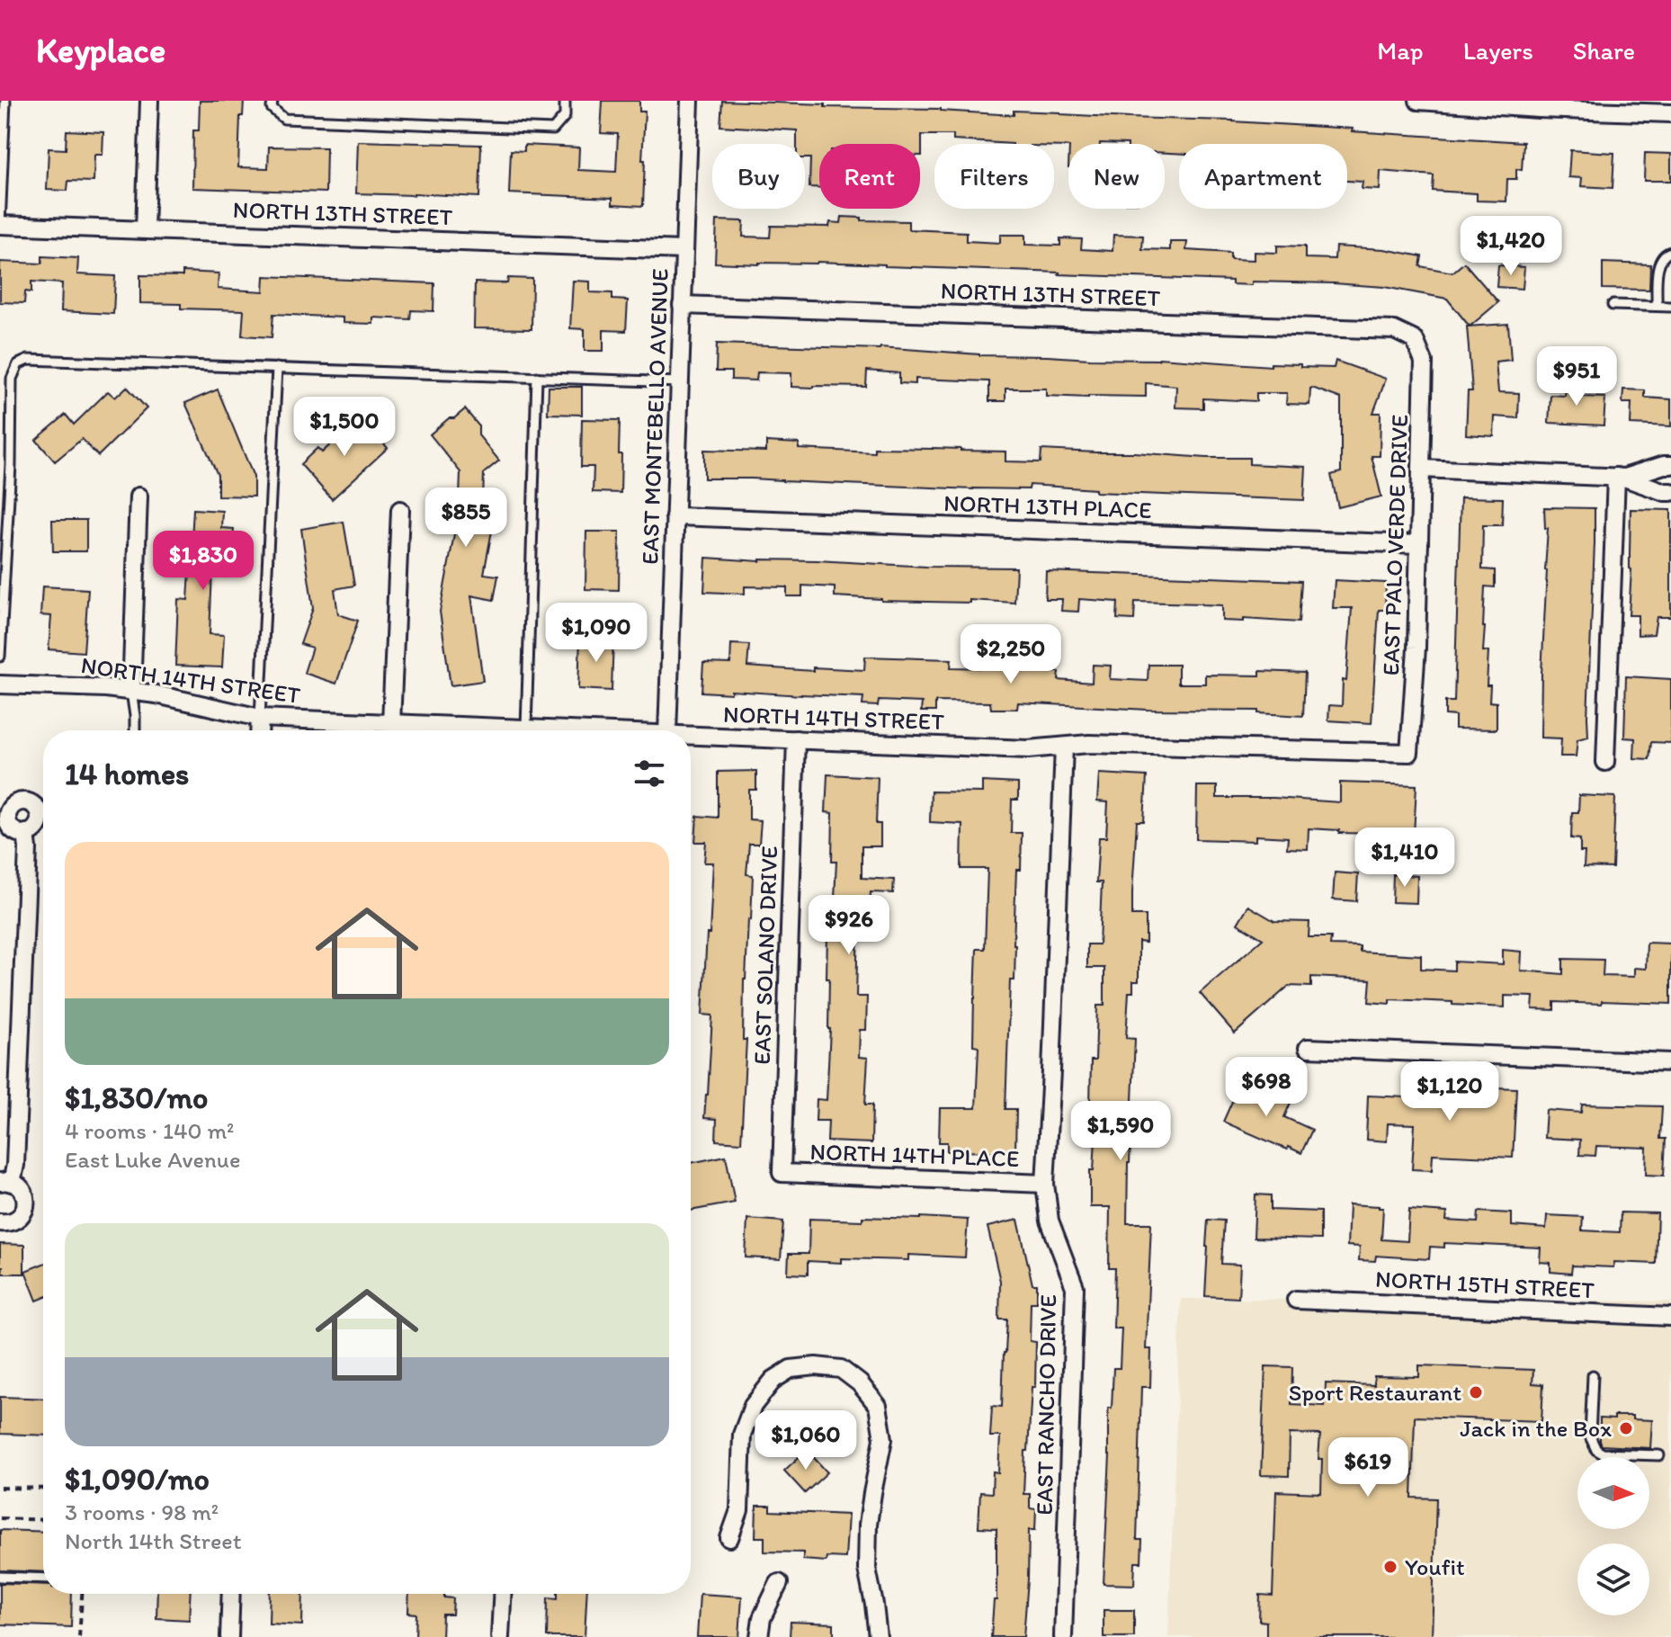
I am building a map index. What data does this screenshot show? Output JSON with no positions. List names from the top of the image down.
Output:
{
  "streets": {
    "street": [
      "NORTH 13TH STREET",
      "EAST MONTEBELLO AVENUE",
      "NORTH 13TH PLACE",
      "EAST PALO VERDE DRIVE",
      "NORTH 14TH STREET",
      "EAST SOLANO DRIVE",
      "NORTH 14TH PLACE",
      "NORTH 15TH STREET",
      "EAST RANCHO DRIVE"
    ]
  },
  "crossings": [
    ["NORTH 13TH STREET", "EAST MONTEBELLO AVENUE"],
    ["NORTH 13TH STREET", "EAST PALO VERDE DRIVE"],
    ["EAST MONTEBELLO AVENUE", "NORTH 13TH PLACE"],
    ["NORTH 13TH PLACE", "EAST PALO VERDE DRIVE"],
    ["EAST PALO VERDE DRIVE", "NORTH 14TH STREET"],
    ["NORTH 14TH STREET", "EAST SOLANO DRIVE"],
    ["NORTH 14TH STREET", "EAST RANCHO DRIVE"],
    ["EAST SOLANO DRIVE", "NORTH 14TH PLACE"],
    ["NORTH 14TH PLACE", "EAST RANCHO DRIVE"]
  ],
  "places": ["Sport Restaurant", "Jack in the Box", "Youfit"],
  "north": "right",
  "page": {
    "header": "Keyplace",
    "nav": ["Map", "Layers", "Share"],
    "chip": [
      "Buy",
      "Rent",
      "Filters",
      "New",
      "Apartment"
    ],
    "price": [
      "$1,420",
      "$951",
      "$1,500",
      "$855",
      "$1,830",
      "$1,090",
      "$2,250",
      "$1,410",
      "$926",
      "$698",
      "$1,120",
      "$1,590",
      "$1,060",
      "$619"
    ],
    "heading": "14 homes",
    "list": [
      {
        "name": "$1,830/mo",
        "note": "4 rooms · 140 m² · East Luke Avenue"
      },
      {
        "name": "$1,090/mo",
        "note": "3 rooms · 98 m² · North 14th Street"
      }
    ]
  }
}
